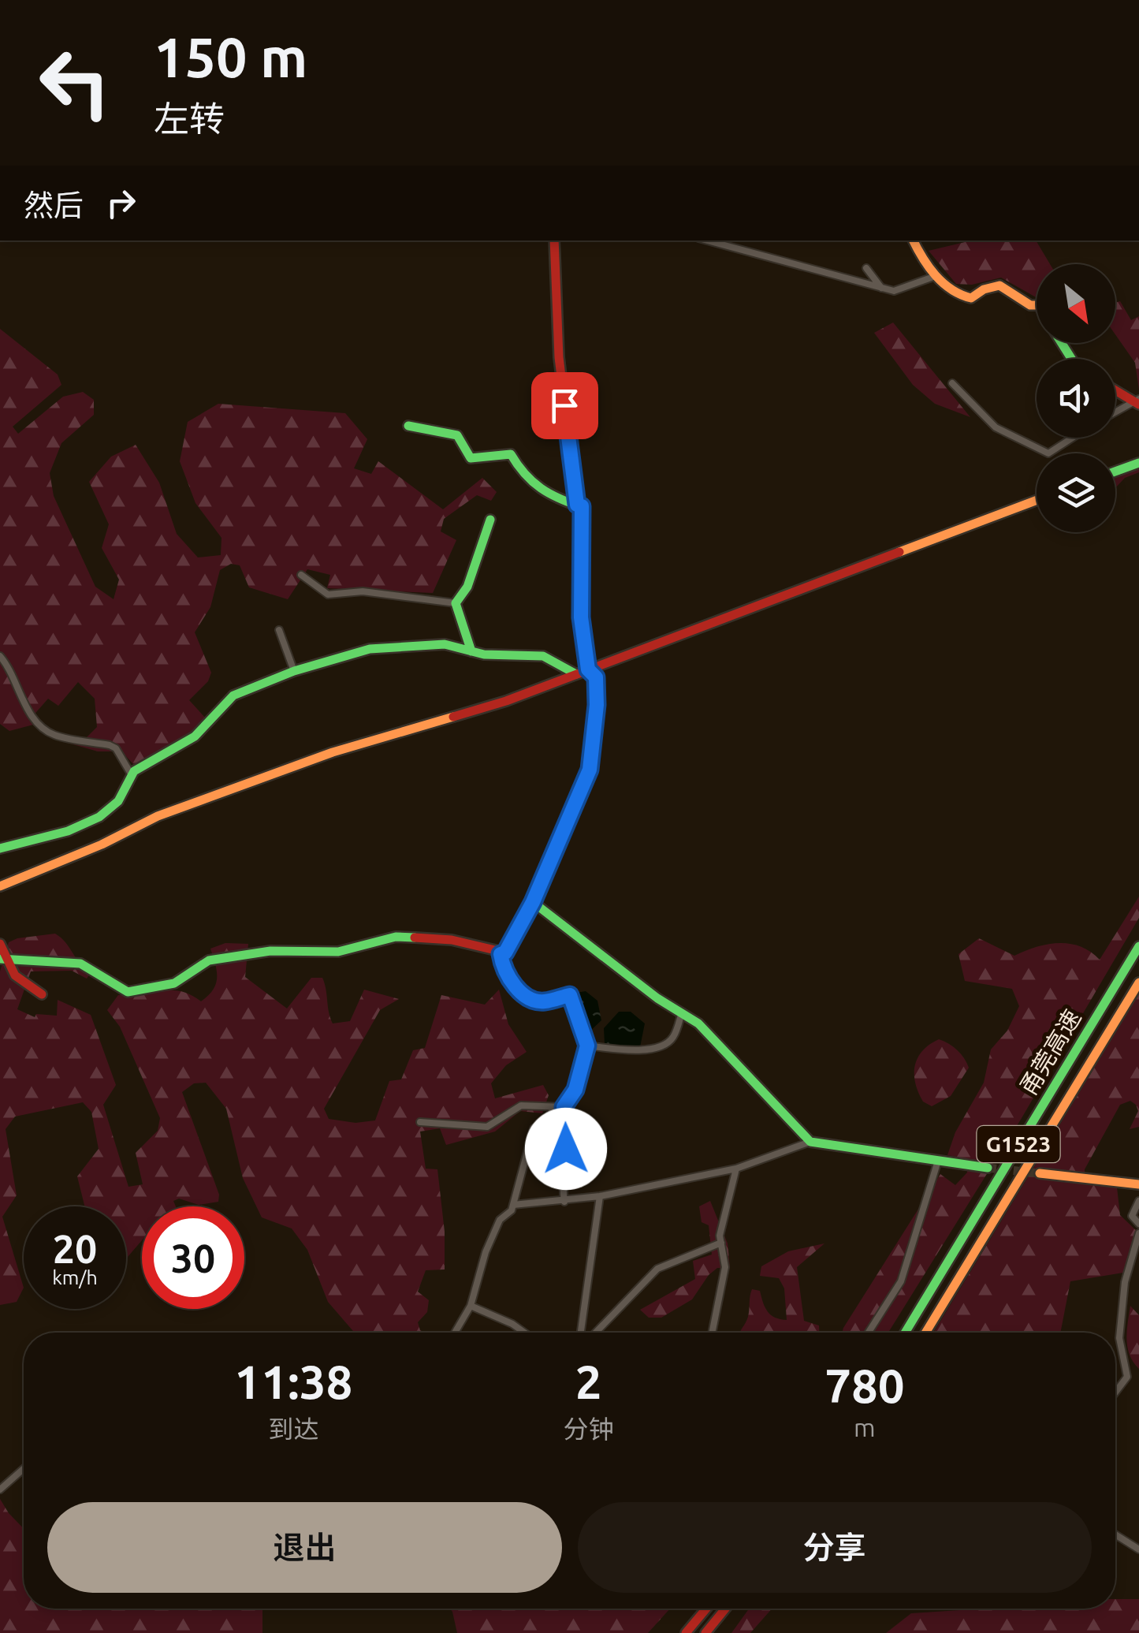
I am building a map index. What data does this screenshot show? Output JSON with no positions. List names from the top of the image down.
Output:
{
  "streets": {
    "main road": ["甬莞高速", "G1523"]
  },
  "north": "bottom right",
  "page": {
    "turn": ["150 m", "左转"],
    "then": "然后",
    "speed": "20 km/h",
    "limit": "30",
    "eta": [
      "11:38",
      "到达",
      "2",
      "分钟",
      "780",
      "m"
    ],
    "buttons": ["退出", "分享"]
  }
}
